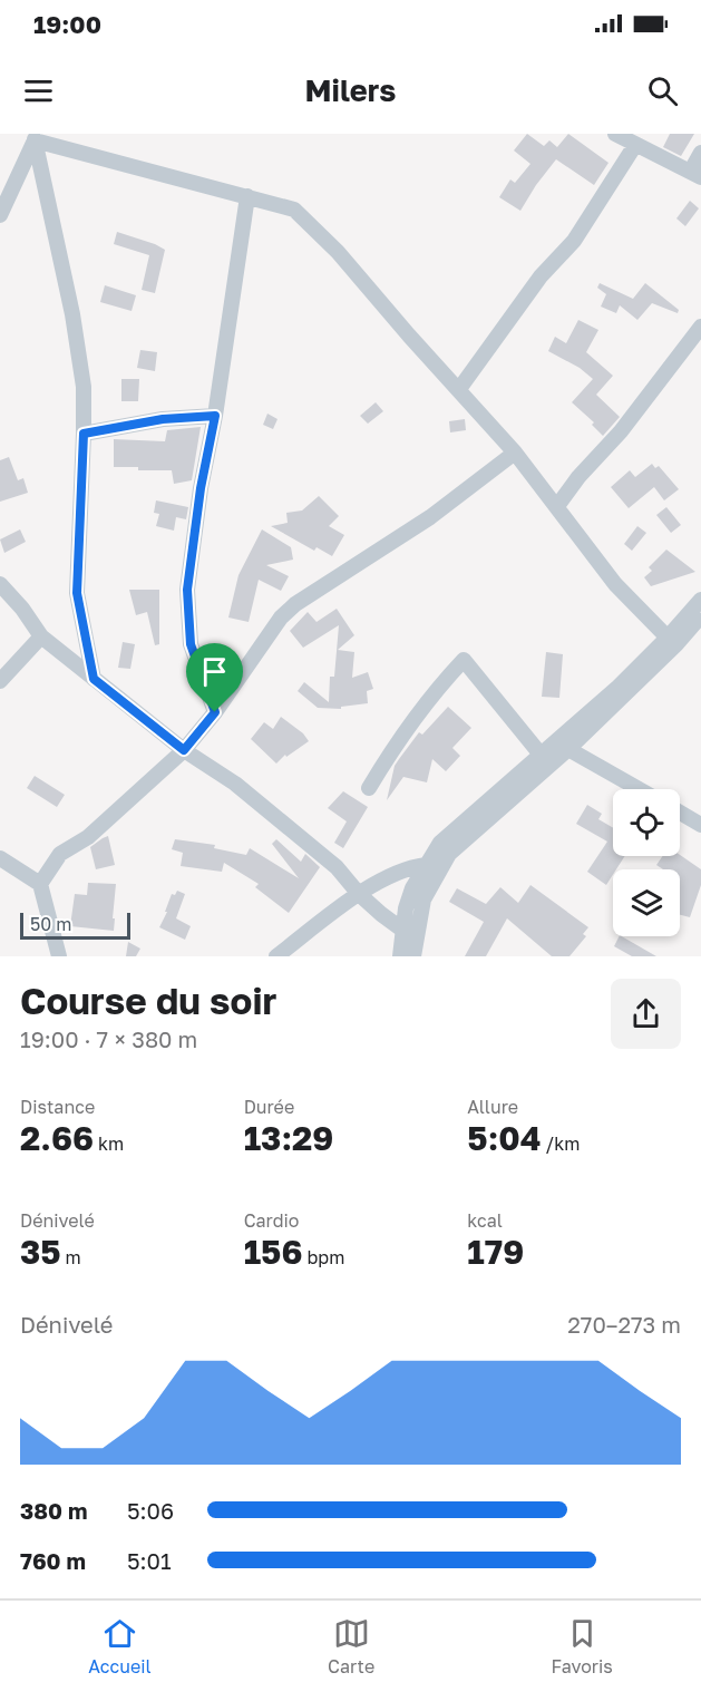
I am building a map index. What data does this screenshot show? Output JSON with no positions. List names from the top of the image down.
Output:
{
  "scale_bar": "50 m",
  "page": {
    "status": "19:00",
    "header": "Milers",
    "scale": "50 m",
    "heading": ["Course du soir", "19:00 · 7 × 380 m"],
    "stats": [
      ["Distance", "2.66 km"],
      ["Durée", "13:29"],
      ["Allure", "5:04 /km"],
      ["Dénivelé", "35 m"],
      ["Cardio", "156 bpm"],
      ["kcal", "179"]
    ],
    "chart": ["Dénivelé", "270–273 m"],
    "list": [
      {
        "name": "380 m",
        "note": "5:06"
      },
      {
        "name": "760 m",
        "note": "5:01"
      }
    ],
    "tabs": ["Accueil", "Carte", "Favoris"]
  }
}
